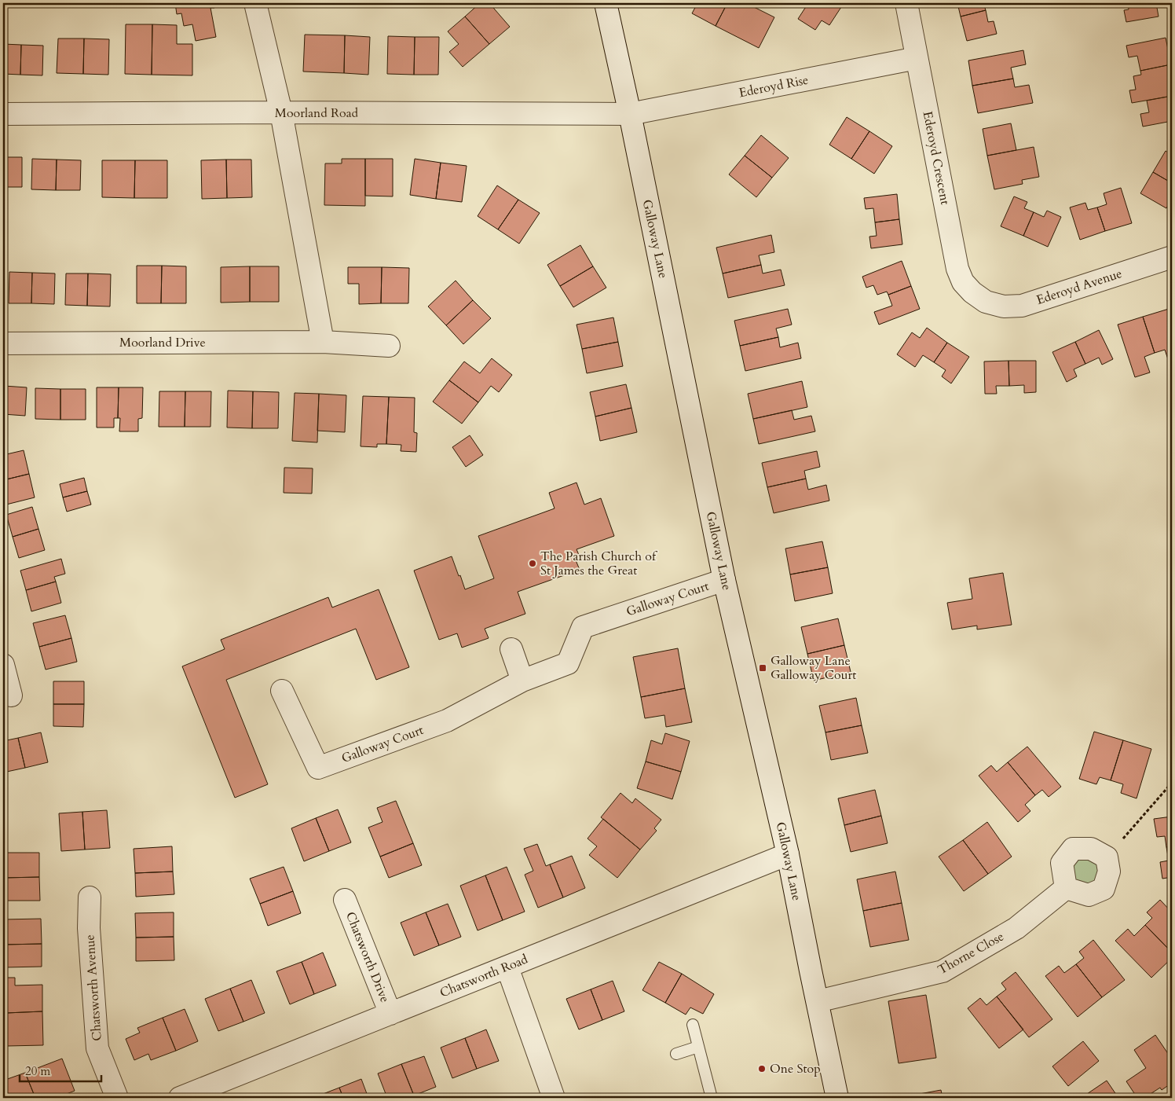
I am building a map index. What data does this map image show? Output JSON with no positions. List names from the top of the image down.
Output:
{
  "streets": {
    "street": [
      "Ederoyd Rise",
      "Moorland Road",
      "Ederoyd Crescent",
      "Galloway Lane",
      "Ederoyd Avenue",
      "Moorland Drive",
      "Galloway Court",
      "Thorne Close",
      "Chatsworth Drive",
      "Chatsworth Road",
      "Chatsworth Avenue"
    ]
  },
  "crossings": [
    ["Ederoyd Rise", "Moorland Road"],
    ["Ederoyd Rise", "Ederoyd Crescent"],
    ["Ederoyd Rise", "Galloway Lane"],
    ["Moorland Road", "Galloway Lane"],
    ["Ederoyd Crescent", "Ederoyd Avenue"],
    ["Galloway Lane", "Galloway Court"],
    ["Galloway Lane", "Thorne Close"],
    ["Galloway Lane", "Chatsworth Road"],
    ["Chatsworth Drive", "Chatsworth Road"]
  ],
  "places": {
    "other": ["The Parish Church of St James the Great", "One Stop"],
    "transit": ["Galloway Lane Galloway Court"]
  },
  "scale_bar": "20 m"
}
